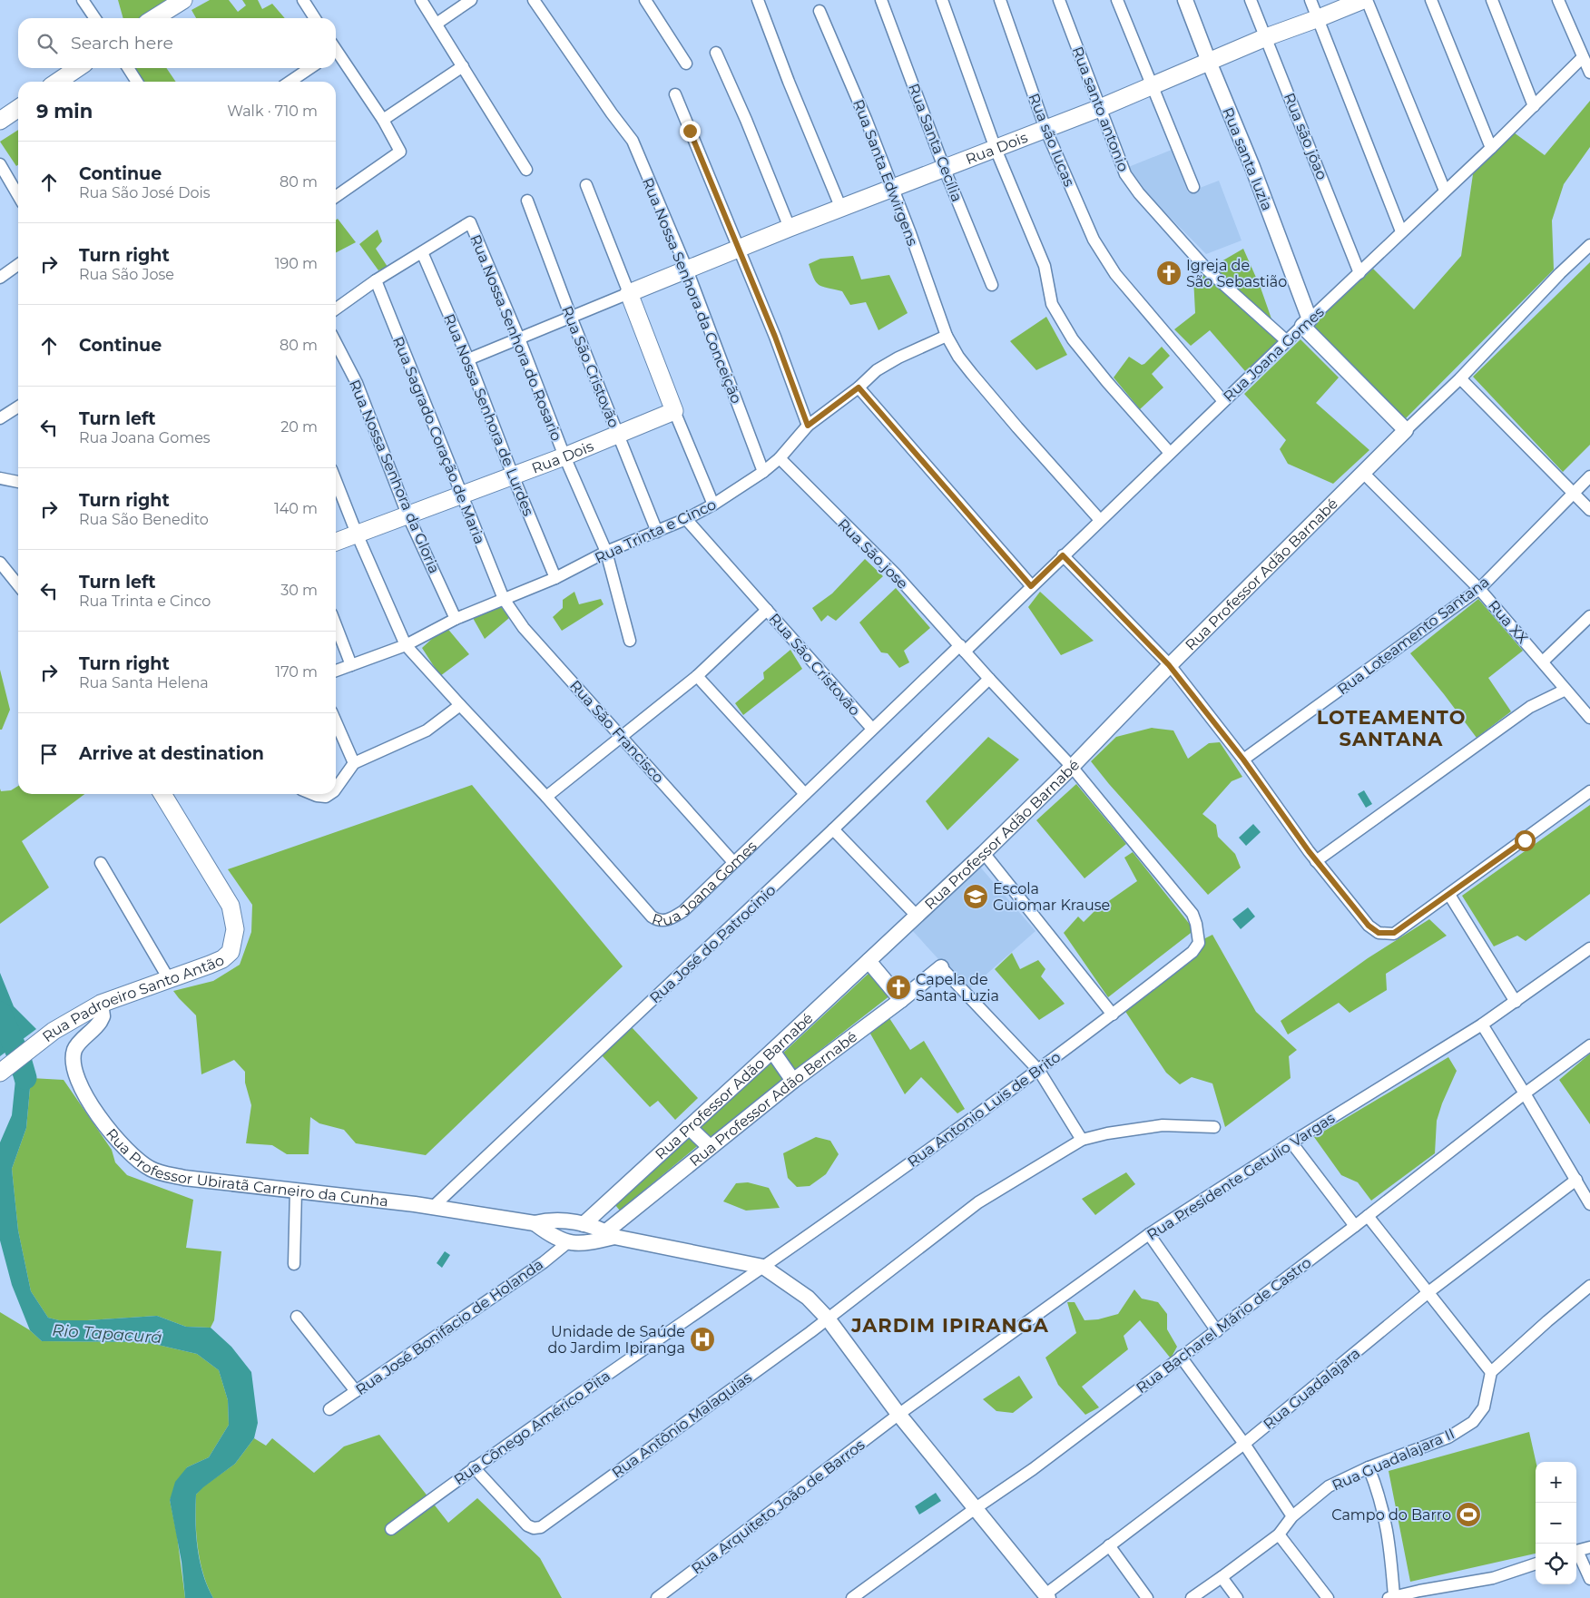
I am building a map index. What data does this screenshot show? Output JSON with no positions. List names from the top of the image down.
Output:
{
  "streets": {
    "main road": ["Rua Dois", "Rua Padroeiro Santo Antão"],
    "street": [
      "Rua santo antonio",
      "Rua são jõao",
      "Rua são lucas",
      "Rua Santa Cecília",
      "Rua santa luzia",
      "Rua Santa Edwirgens",
      "Rua Nossa Senhora da Conceição",
      "Rua Nossa Senhora do Rosario",
      "Rua Joana Gomes",
      "Rua São Cristovão",
      "Rua Nossa Senhora de Lurdes",
      "Rua Sagrado Coração de Maria",
      "Rua Nossa Senhora da Gloria",
      "Rua Trinta e Cinco",
      "Rua São jose",
      "Rua Professor Adão Barnabé",
      "Rua XX",
      "Rua Loteamento Santana",
      "Rua São Francisco",
      "Rua José do Patrocinio",
      "Rua Professor Adão Bernabé",
      "Rua Antonio Luis de Brito",
      "Rua Professor Ubiratã Carneiro da Cunha",
      "Rua Presidente Getulio Vargas",
      "Rua Bacharel Mário de Castro",
      "Rua José Bonifacio de Holanda",
      "Rua Guadalajara",
      "Rua Antônio Malaquias",
      "Rua Cônego Américo Pita",
      "Rua Guadalajara II",
      "Rua Arquiteto João de Barros"
    ]
  },
  "crossings": [
    ["Rua santo antonio", "Rua Dois"],
    ["Rua santo antonio", "Rua Joana Gomes"],
    ["Rua são jõao", "Rua Dois"],
    ["Rua são jõao", "Rua Joana Gomes"],
    ["Rua são lucas", "Rua Dois"],
    ["Rua são lucas", "Rua Joana Gomes"],
    ["Rua Santa Cecília", "Rua Dois"],
    ["Rua Dois", "Rua santa luzia"],
    ["Rua Dois", "Rua Santa Edwirgens"],
    ["Rua Dois", "Rua Nossa Senhora da Conceição"],
    ["Rua Dois", "Rua Nossa Senhora do Rosario"],
    ["Rua Dois", "Rua Joana Gomes"],
    ["Rua Dois", "Rua São Cristovão"],
    ["Rua Dois", "Rua Nossa Senhora de Lurdes"],
    ["Rua Dois", "Rua Sagrado Coração de Maria"],
    ["Rua Dois", "Rua Nossa Senhora da Gloria"],
    ["Rua santa luzia", "Rua Joana Gomes"],
    ["Rua Santa Edwirgens", "Rua Trinta e Cinco"],
    ["Rua Nossa Senhora da Conceição", "Rua Trinta e Cinco"],
    ["Rua Nossa Senhora do Rosario", "Rua Nossa Senhora de Lurdes"],
    ["Rua Nossa Senhora do Rosario", "Rua Trinta e Cinco"],
    ["Rua Joana Gomes", "Rua São Cristovão"],
    ["Rua Joana Gomes", "Rua Trinta e Cinco"],
    ["Rua Joana Gomes", "Rua São jose"],
    ["Rua Joana Gomes", "Rua São Francisco"],
    ["Rua São Cristovão", "Rua Trinta e Cinco"],
    ["Rua Nossa Senhora de Lurdes", "Rua Trinta e Cinco"],
    ["Rua Sagrado Coração de Maria", "Rua Trinta e Cinco"],
    ["Rua Sagrado Coração de Maria", "Rua São Francisco"],
    ["Rua Nossa Senhora da Gloria", "Rua Trinta e Cinco"],
    ["Rua Trinta e Cinco", "Rua São jose"],
    ["Rua Trinta e Cinco", "Rua São Francisco"],
    ["Rua São jose", "Rua Professor Adão Barnabé"],
    ["Rua São jose", "Rua José do Patrocinio"],
    ["Rua São jose", "Rua Antonio Luis de Brito"],
    ["Rua Professor Adão Barnabé", "Rua XX"],
    ["Rua Professor Adão Barnabé", "Rua Professor Ubiratã Carneiro da Cunha"],
    ["Rua XX", "Rua Loteamento Santana"],
    ["Rua José do Patrocinio", "Rua Professor Ubiratã Carneiro da Cunha"],
    ["Rua Padroeiro Santo Antão", "Rua Professor Ubiratã Carneiro da Cunha"],
    ["Rua Professor Adão Bernabé", "Rua Professor Ubiratã Carneiro da Cunha"],
    ["Rua Antonio Luis de Brito", "Rua Professor Ubiratã Carneiro da Cunha"],
    ["Rua Antonio Luis de Brito", "Rua Cônego Américo Pita"],
    ["Rua Professor Ubiratã Carneiro da Cunha", "Rua Presidente Getulio Vargas"],
    ["Rua Professor Ubiratã Carneiro da Cunha", "Rua Bacharel Mário de Castro"],
    ["Rua Professor Ubiratã Carneiro da Cunha", "Rua José Bonifacio de Holanda"],
    ["Rua Professor Ubiratã Carneiro da Cunha", "Rua Guadalajara"],
    ["Rua Professor Ubiratã Carneiro da Cunha", "Rua Antônio Malaquias"],
    ["Rua Professor Ubiratã Carneiro da Cunha", "Rua Cônego Américo Pita"],
    ["Rua Professor Ubiratã Carneiro da Cunha", "Rua Arquiteto João de Barros"],
    ["Rua Presidente Getulio Vargas", "Rua Arquiteto João de Barros"],
    ["Rua Antônio Malaquias", "Rua Cônego Américo Pita"]
  ],
  "districts": ["LOTEAMENTO SANTANA", "JARDIM IPIRANGA"],
  "water": ["Rio Tapacurá"],
  "places": {
    "church": ["Igreja de São Sebastião", "Capela de Santa Luzia"],
    "school or university": ["Escola Guiomar Krause"],
    "hospital": ["Unidade de Saúde do Jardim Ipiranga"],
    "sports": ["Campo do Barro"]
  },
  "page": {
    "search": "Search here",
    "heading": ["9 min", "Walk · 710 m"],
    "list": [
      ["Continue", "Rua São José Dois", "80 m"],
      ["Turn right", "Rua São Jose", "190 m"],
      ["Continue", "80 m"],
      ["Turn left", "Rua Joana Gomes", "20 m"],
      ["Turn right", "Rua São Benedito", "140 m"],
      ["Turn left", "Rua Trinta e Cinco", "30 m"],
      ["Turn right", "Rua Santa Helena", "170 m"],
      "Arrive at destination"
    ],
    "map_buttons": ["+", "−"]
  }
}
